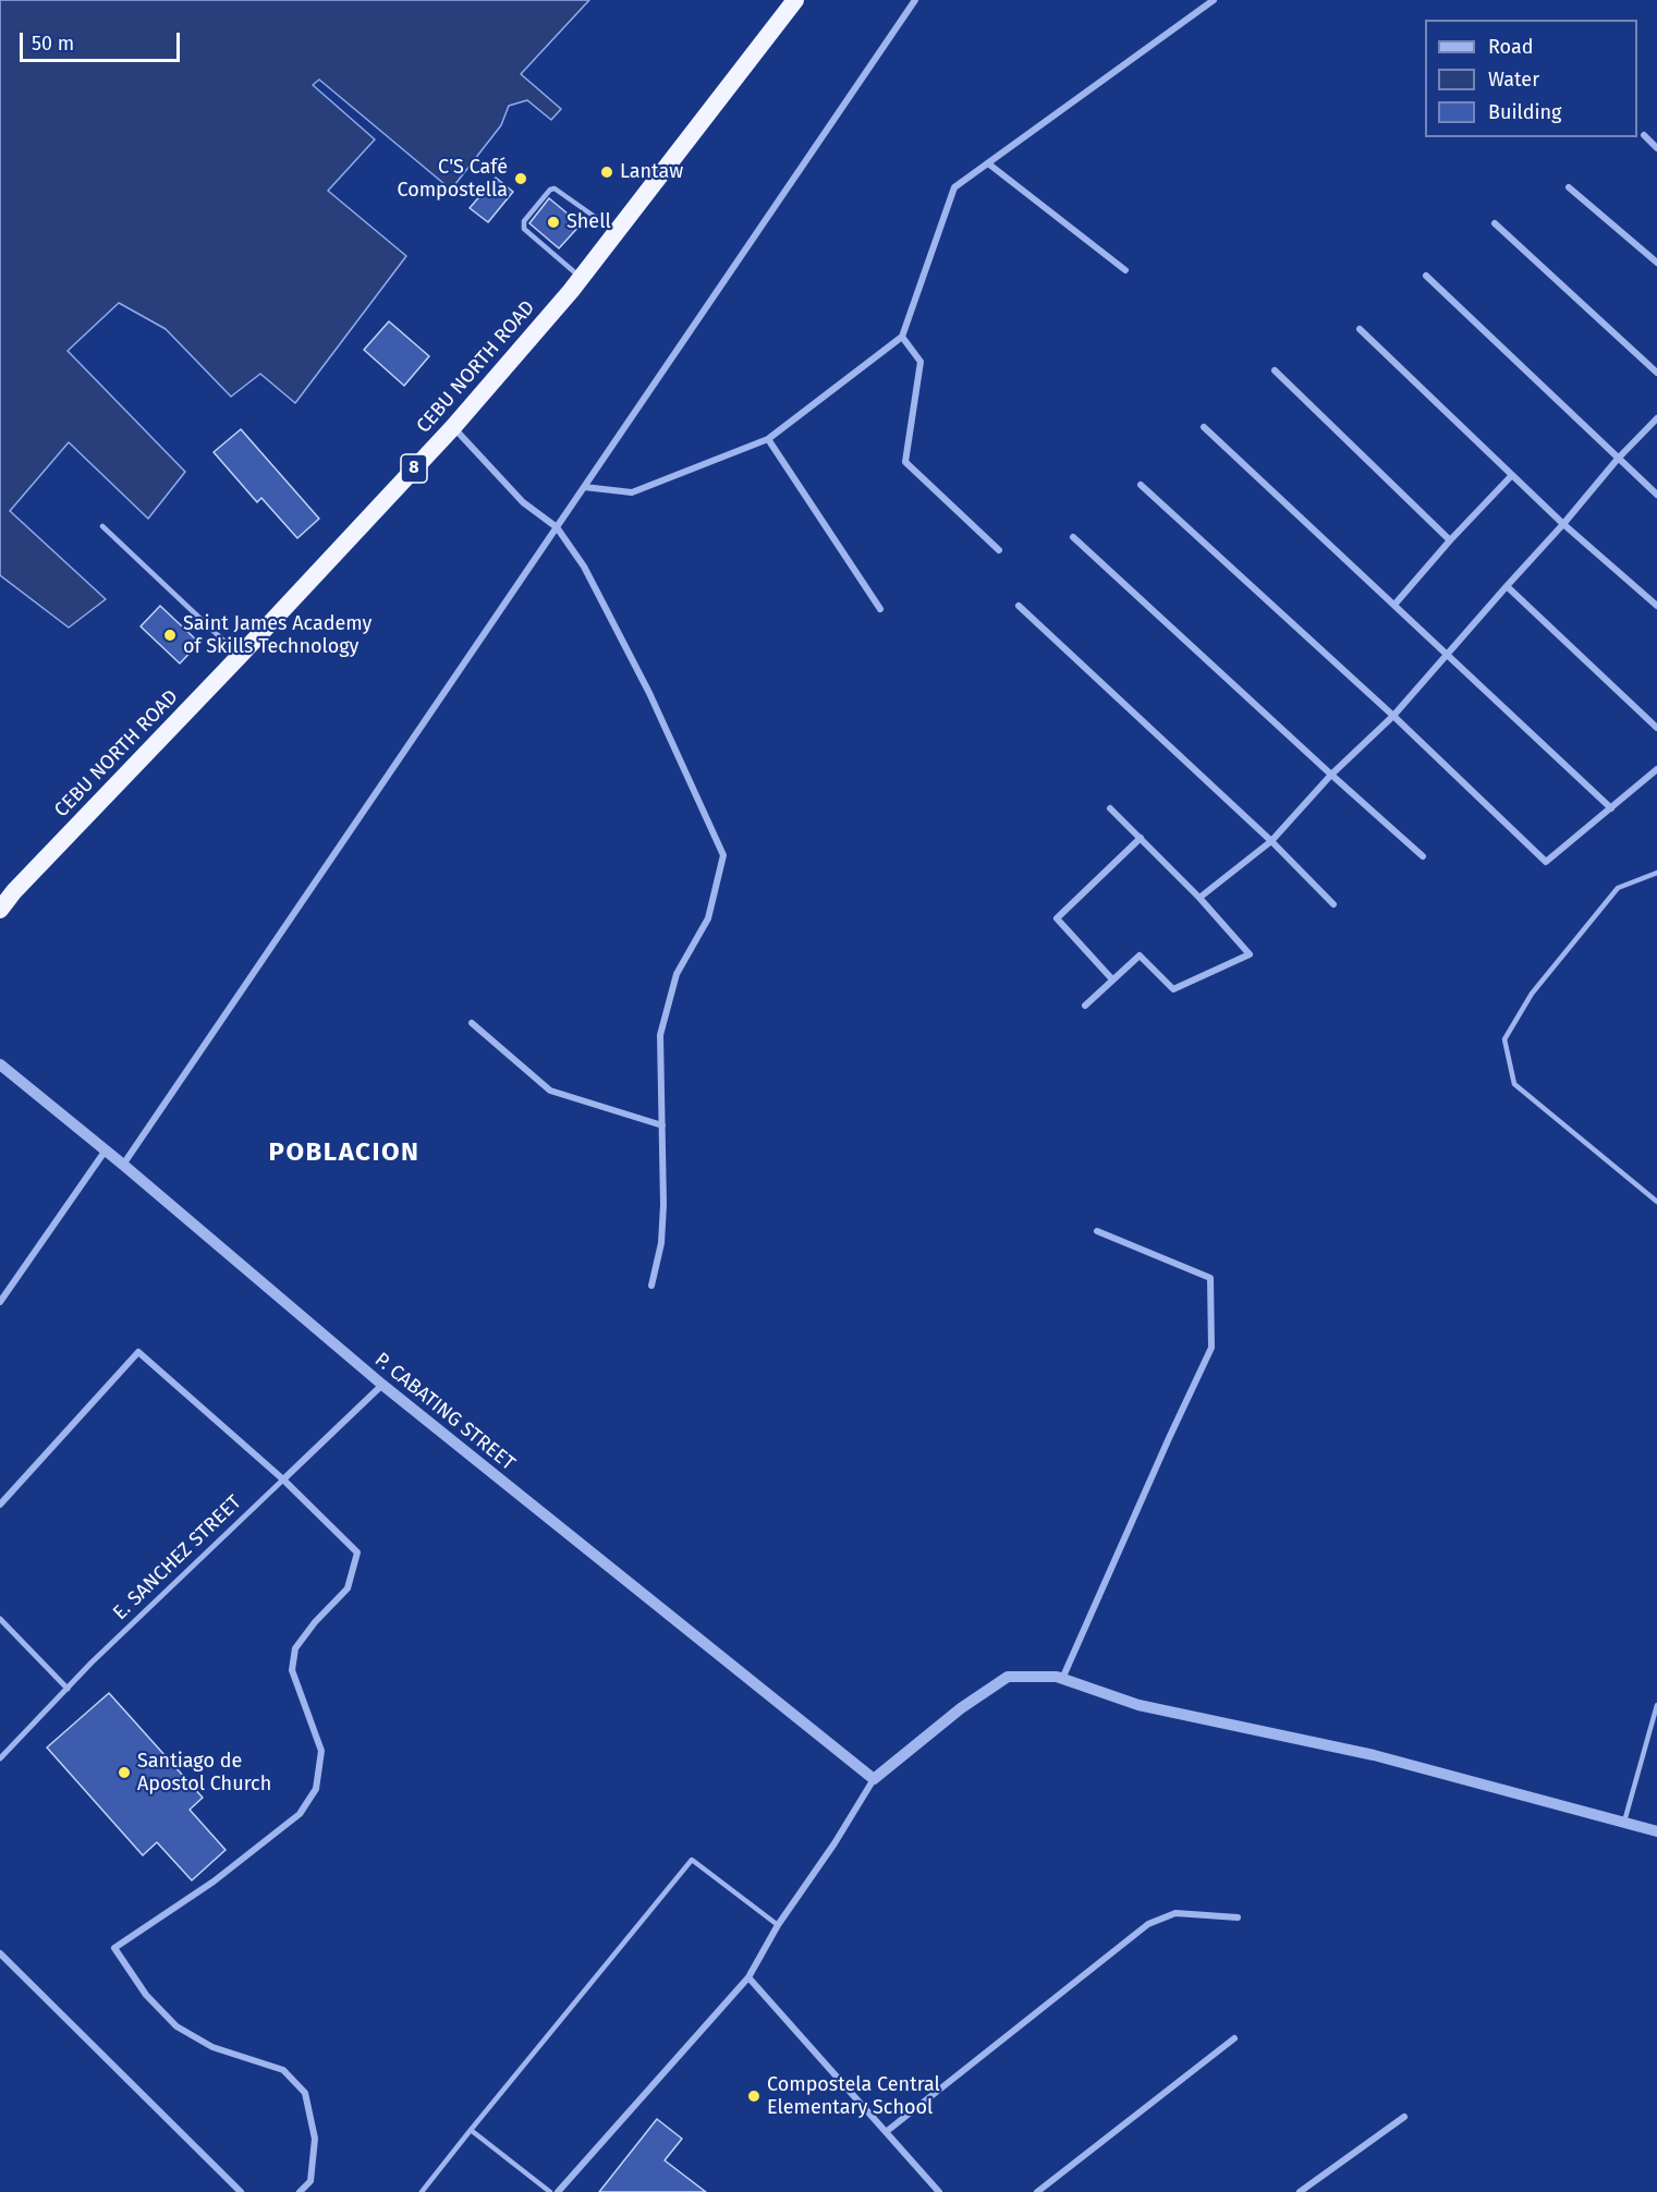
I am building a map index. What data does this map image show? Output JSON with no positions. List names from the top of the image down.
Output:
{
  "streets": {
    "highway": ["CEBU NORTH ROAD", "8"],
    "street": ["P. CABATING STREET", "E. SANCHEZ STREET"]
  },
  "crossings": [
    ["P. CABATING STREET", "E. SANCHEZ STREET"]
  ],
  "districts": ["POBLACION"],
  "places": [
    "Lantaw",
    "C'S Café Compostella",
    "Shell",
    "Saint James Academy of Skills Technology",
    "Santiago de Apostol Church",
    "Compostela Central Elementary School"
  ],
  "legend": ["Road", "Water", "Building"],
  "scale_bar": "50 m"
}
